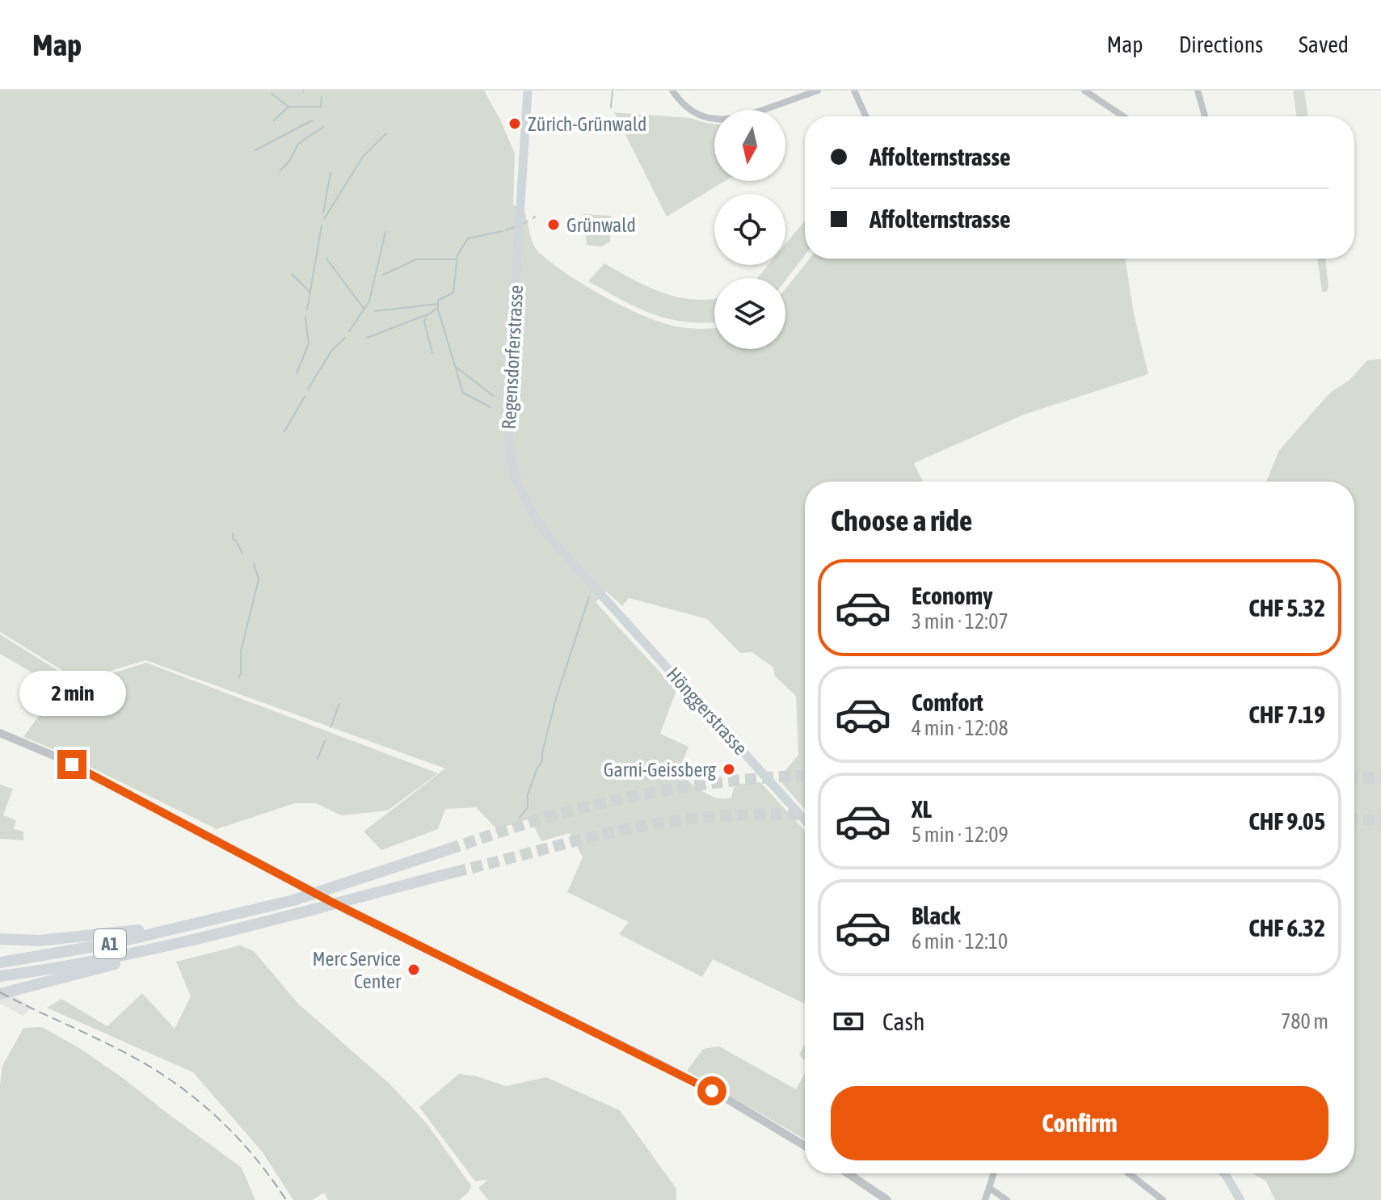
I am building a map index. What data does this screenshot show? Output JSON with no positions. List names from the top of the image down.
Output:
{
  "streets": {
    "highway": ["A1"],
    "main road": ["Regensdorferstrasse", "Hönggerstrasse"]
  },
  "crossings": [
    ["Regensdorferstrasse", "Hönggerstrasse"]
  ],
  "places": [
    "Zürich-Grünwald",
    "Grünwald",
    "Garni-Geissberg",
    "Merc Service Center"
  ],
  "north": "bottom",
  "page": {
    "header": "Map",
    "nav": ["Map", "Directions", "Saved"],
    "banner": ["Affolternstrasse", "Affolternstrasse"],
    "heading": "Choose a ride",
    "list": [
      {
        "name": "Economy",
        "note": "3 min · 12:07",
        "value": "CHF 5.32"
      },
      {
        "name": "Comfort",
        "note": "4 min · 12:08",
        "value": "CHF 7.19"
      },
      {
        "name": "XL",
        "note": "5 min · 12:09",
        "value": "CHF 9.05"
      },
      {
        "name": "Black",
        "note": "6 min · 12:10",
        "value": "CHF 6.32"
      }
    ],
    "bubble": "2 min",
    "pay": ["Cash", "780 m"],
    "buttons": "Confirm"
  }
}
